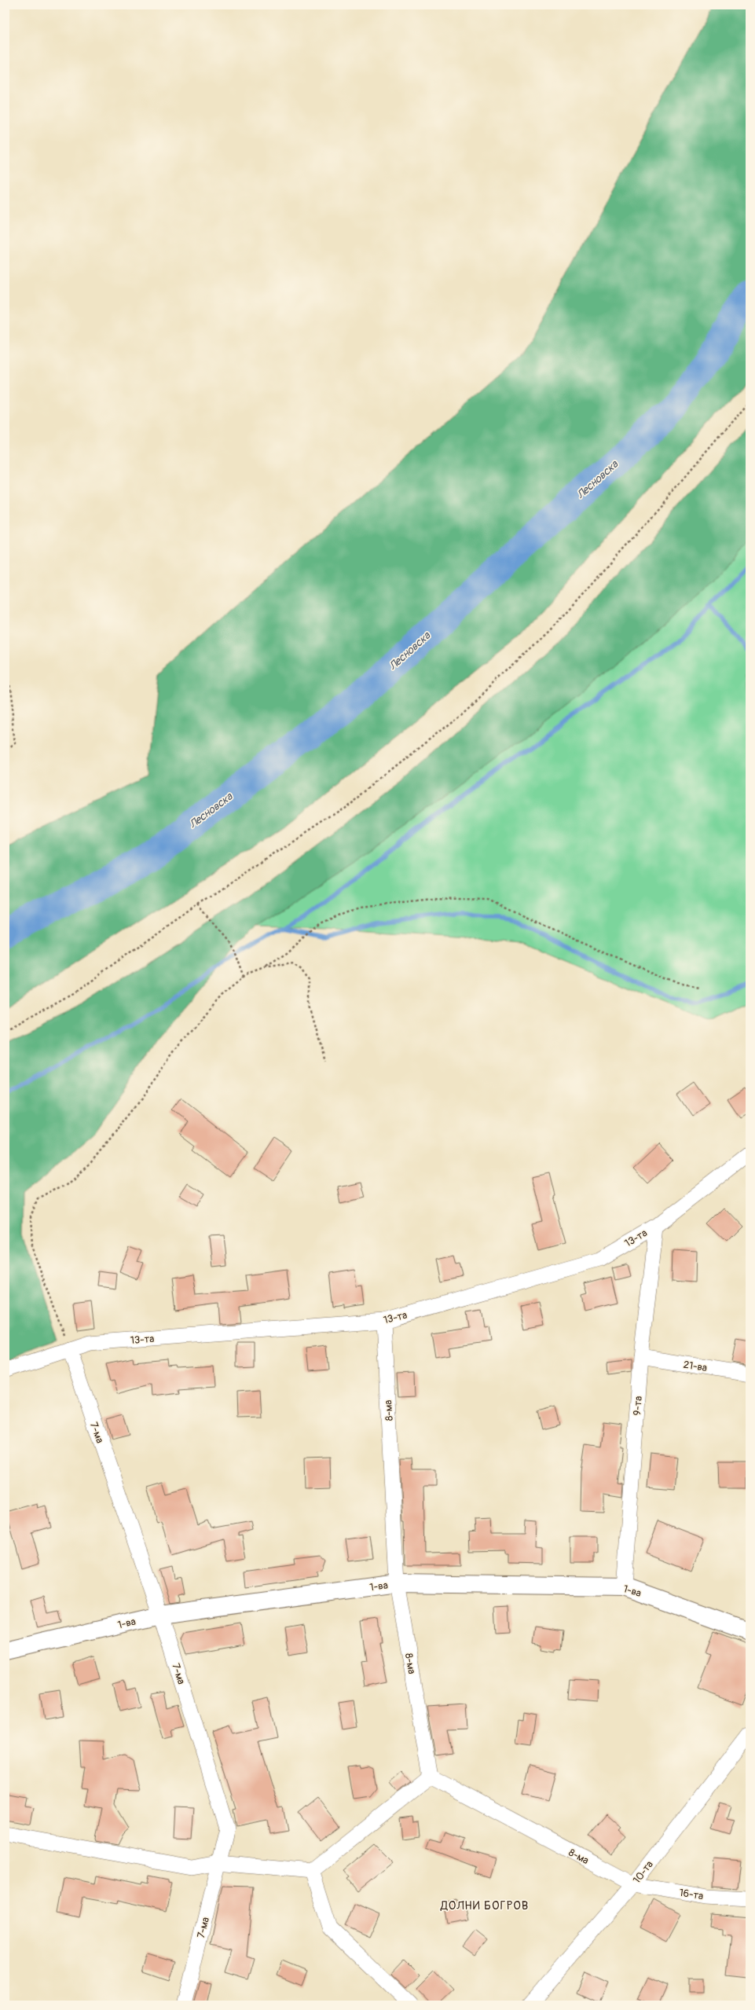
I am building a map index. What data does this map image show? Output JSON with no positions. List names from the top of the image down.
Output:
{
  "streets": {
    "street": [
      "13-та",
      "21-ва",
      "9-та",
      "8-ма",
      "7-ма",
      "1-ва",
      "10-та",
      "16-та"
    ]
  },
  "crossings": [
    ["13-та", "9-та"],
    ["13-та", "8-ма"],
    ["13-та", "7-ма"],
    ["21-ва", "9-та"],
    ["9-та", "1-ва"],
    ["8-ма", "1-ва"],
    ["8-ма", "10-та"],
    ["8-ма", "16-та"],
    ["7-ма", "1-ва"],
    ["10-та", "16-та"]
  ],
  "districts": ["ДОЛНИ БОГРОВ"],
  "water": ["Лесновска"]
}
